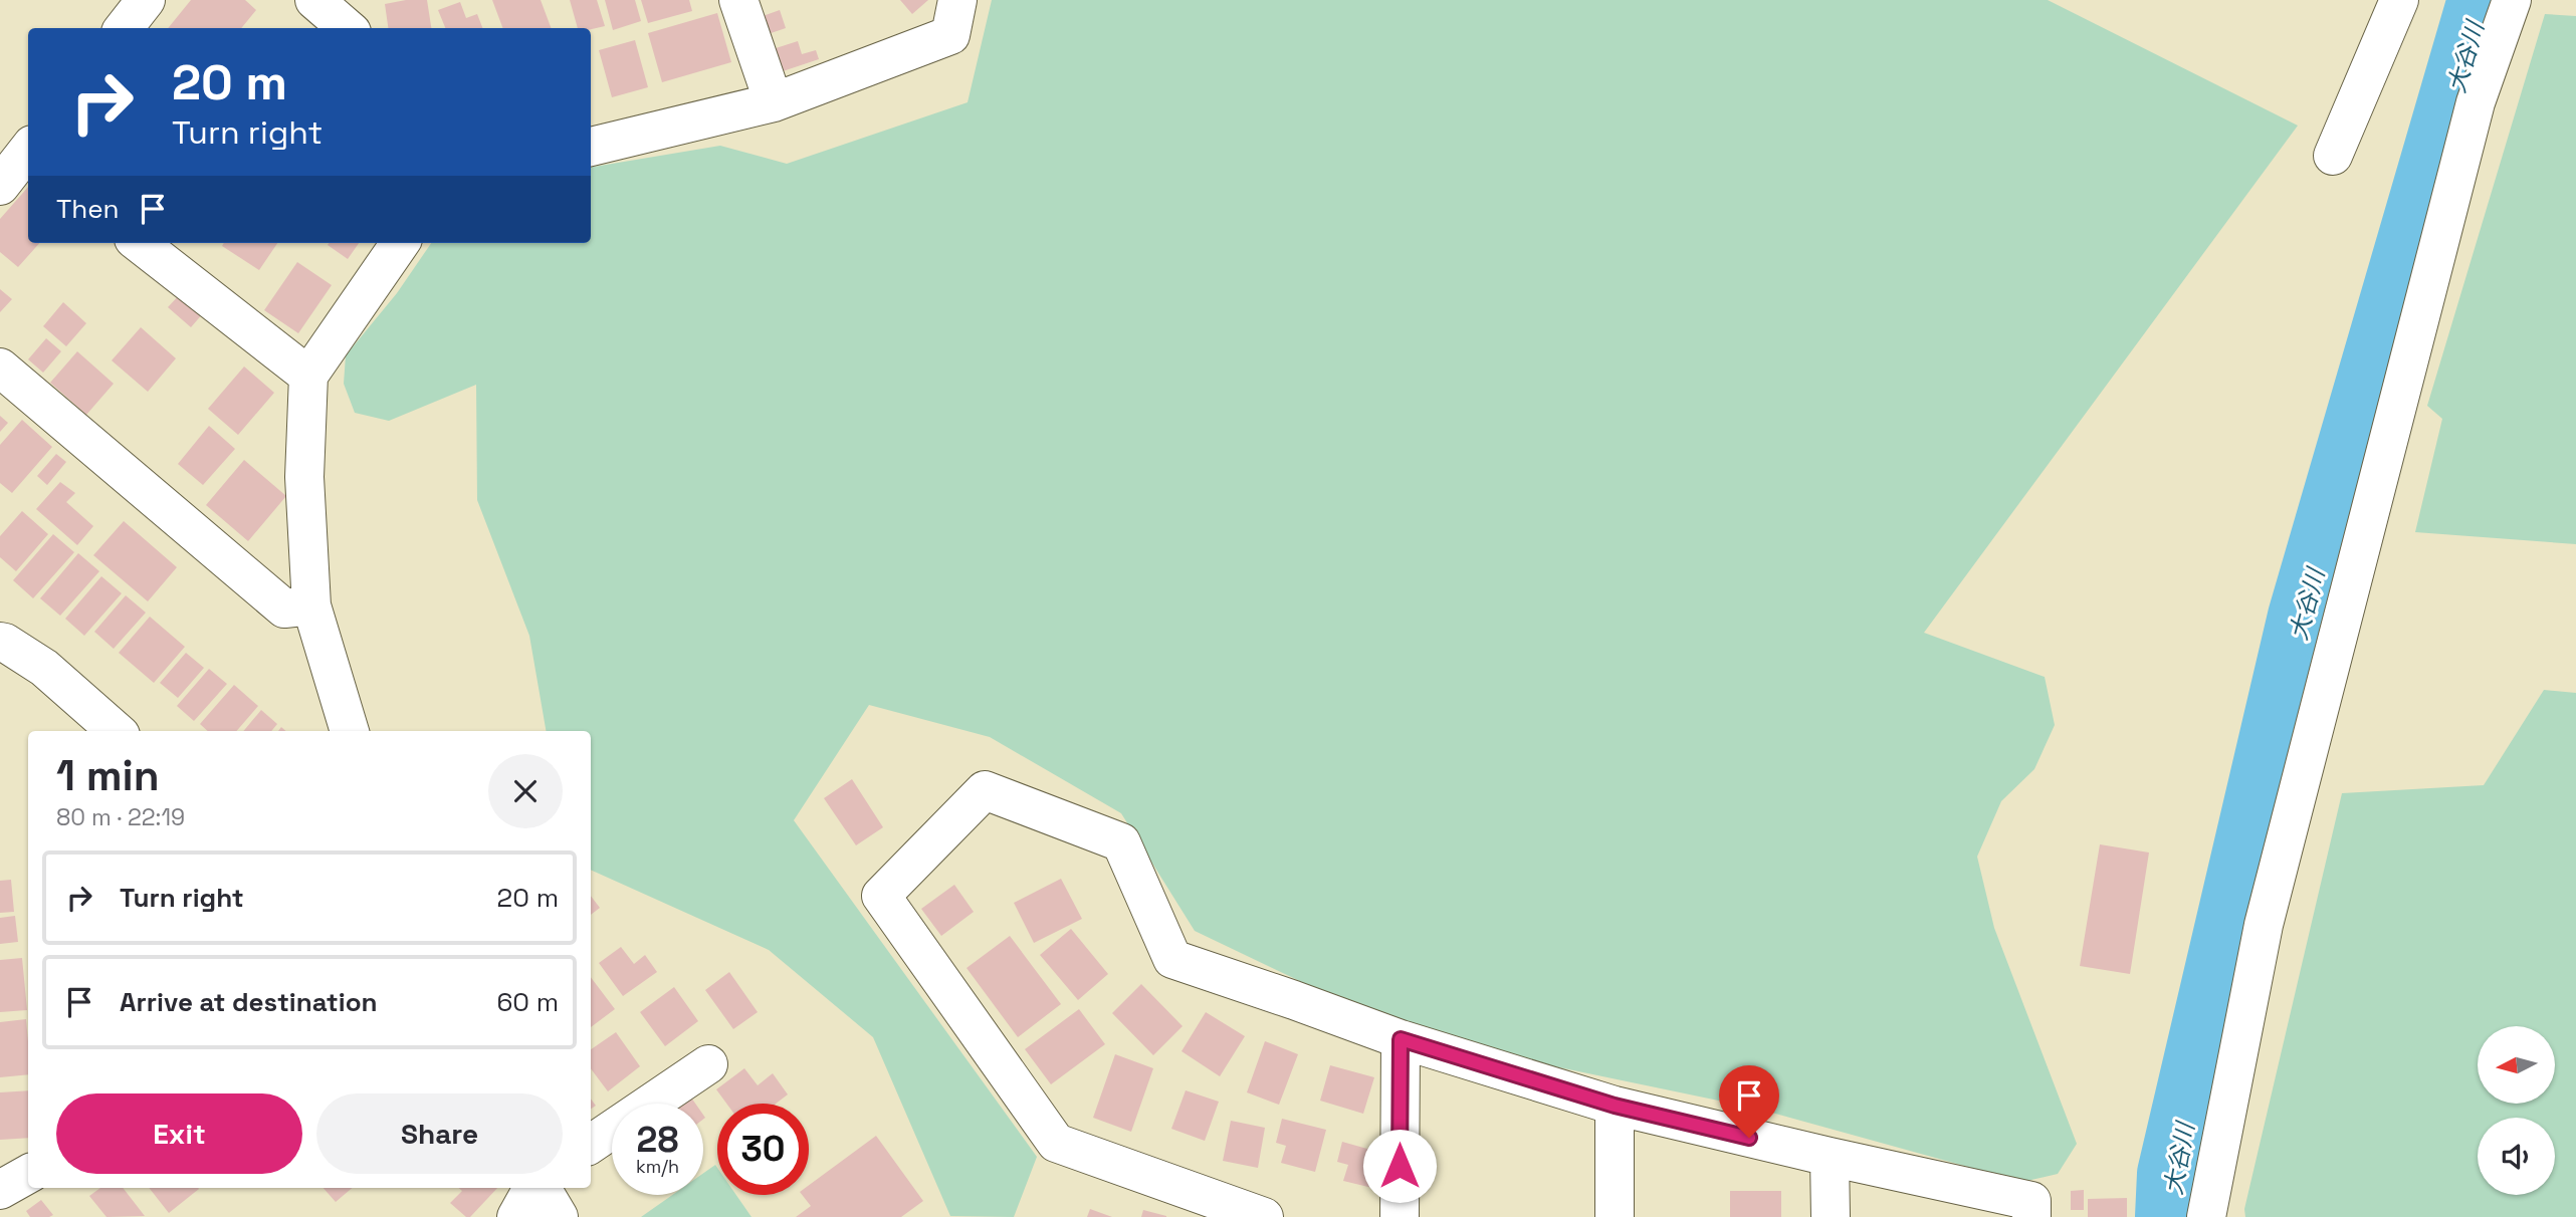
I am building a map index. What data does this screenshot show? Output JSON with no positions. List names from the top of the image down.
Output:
{
  "water": ["大谷川"],
  "north": "left",
  "page": {
    "turn": ["20 m", "Turn right"],
    "then": "Then",
    "heading": ["1 min", "80 m · 22:19"],
    "list": [
      {
        "name": "Turn right",
        "value": "20 m"
      },
      {
        "name": "Arrive at destination",
        "value": "60 m"
      }
    ],
    "buttons": ["Exit", "Share"],
    "speed": "28 km/h",
    "limit": "30"
  }
}
